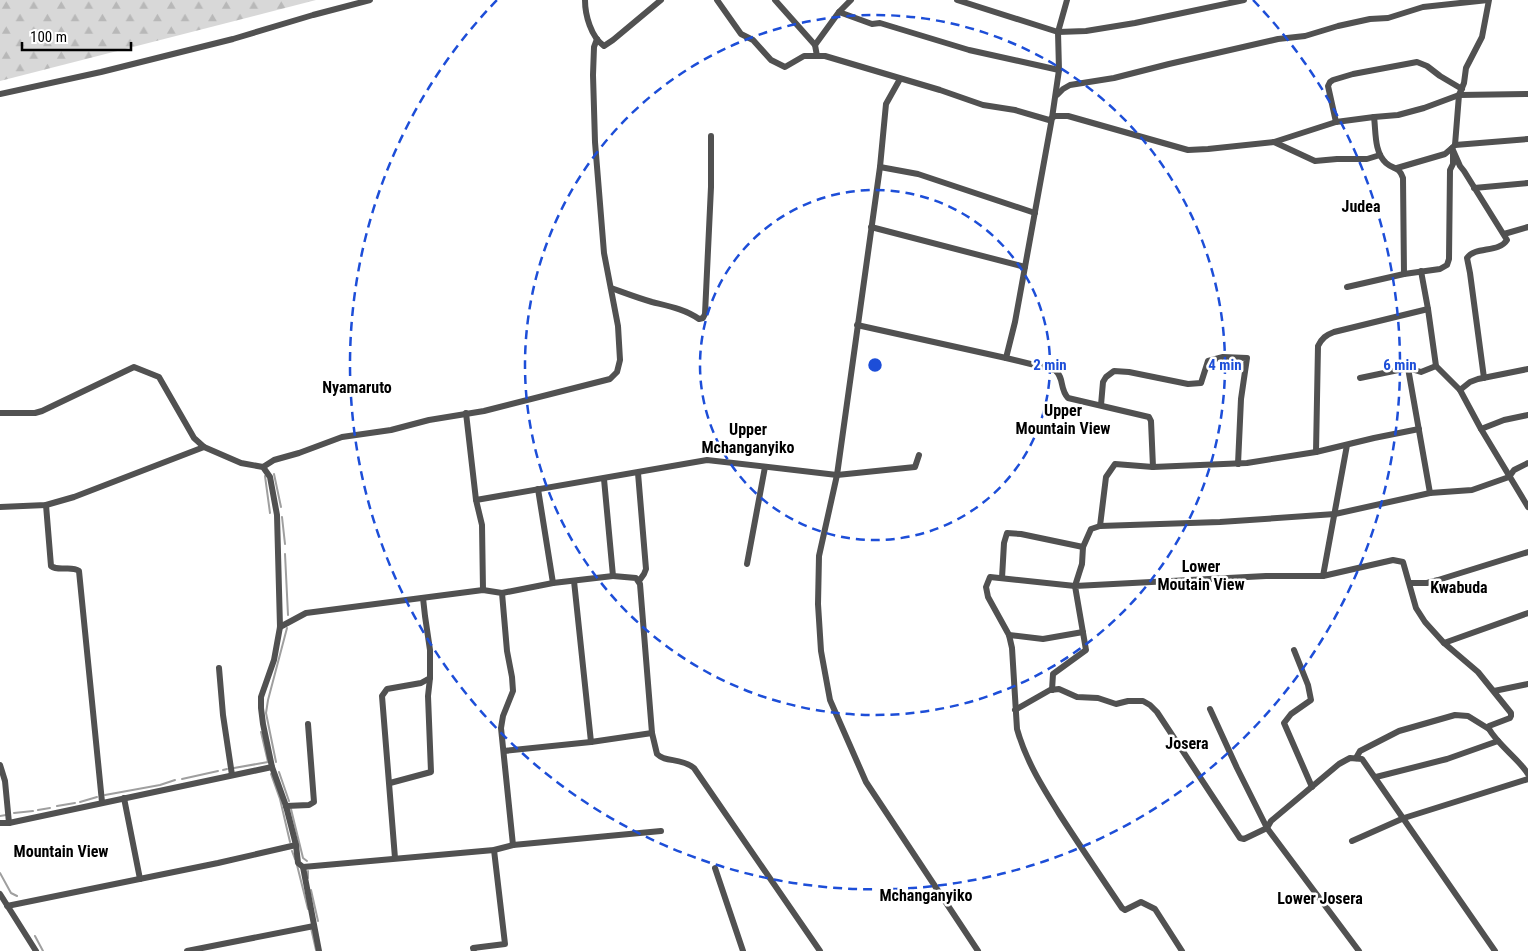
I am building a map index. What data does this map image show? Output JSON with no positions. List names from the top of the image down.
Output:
{
  "districts": [
    "Judea",
    "Nyamaruto",
    "Upper Mountain View",
    "Upper Mchanganyiko",
    "Lower Moutain View",
    "Kwabuda",
    "Josera",
    "Mountain View",
    "Mchanganyiko",
    "Lower Josera"
  ],
  "scale_bar": "100 m",
  "rings": ["2 min", "4 min", "6 min"]
}
